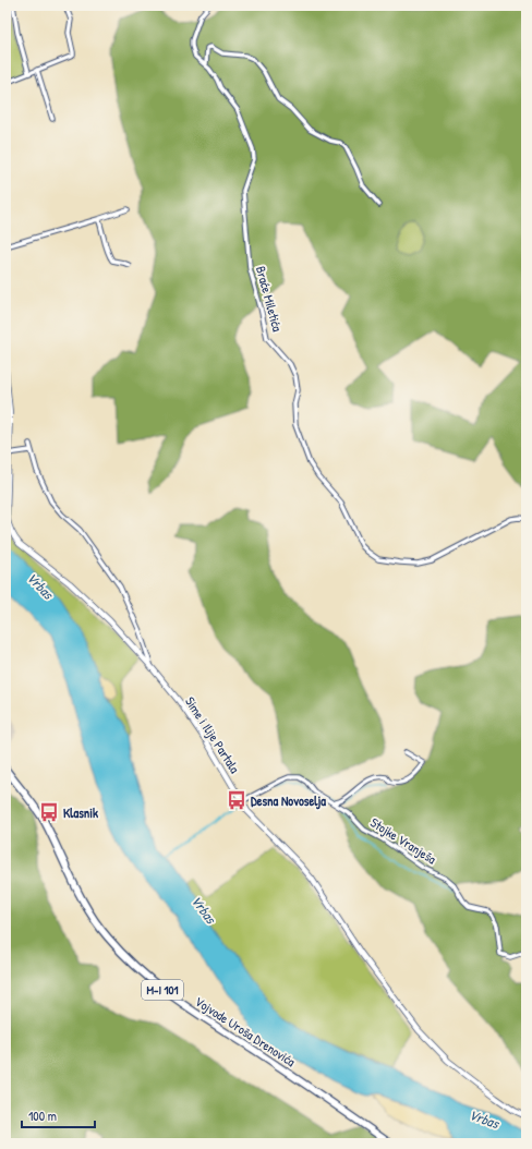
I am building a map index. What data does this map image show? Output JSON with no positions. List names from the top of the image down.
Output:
{
  "streets": {
    "main road": ["M-I 101", "Vojvode Uroša Drenovića"],
    "street": ["Braće Miletića", "Sime i Ilije Partala", "Stojke Vranješa"]
  },
  "crossings": [
    ["Sime i Ilije Partala", "Stojke Vranješa"]
  ],
  "water": ["Vrbas"],
  "places": {
    "bus stop": ["Desna Novoselja", "Klasnik"]
  },
  "scale_bar": "100 m"
}
